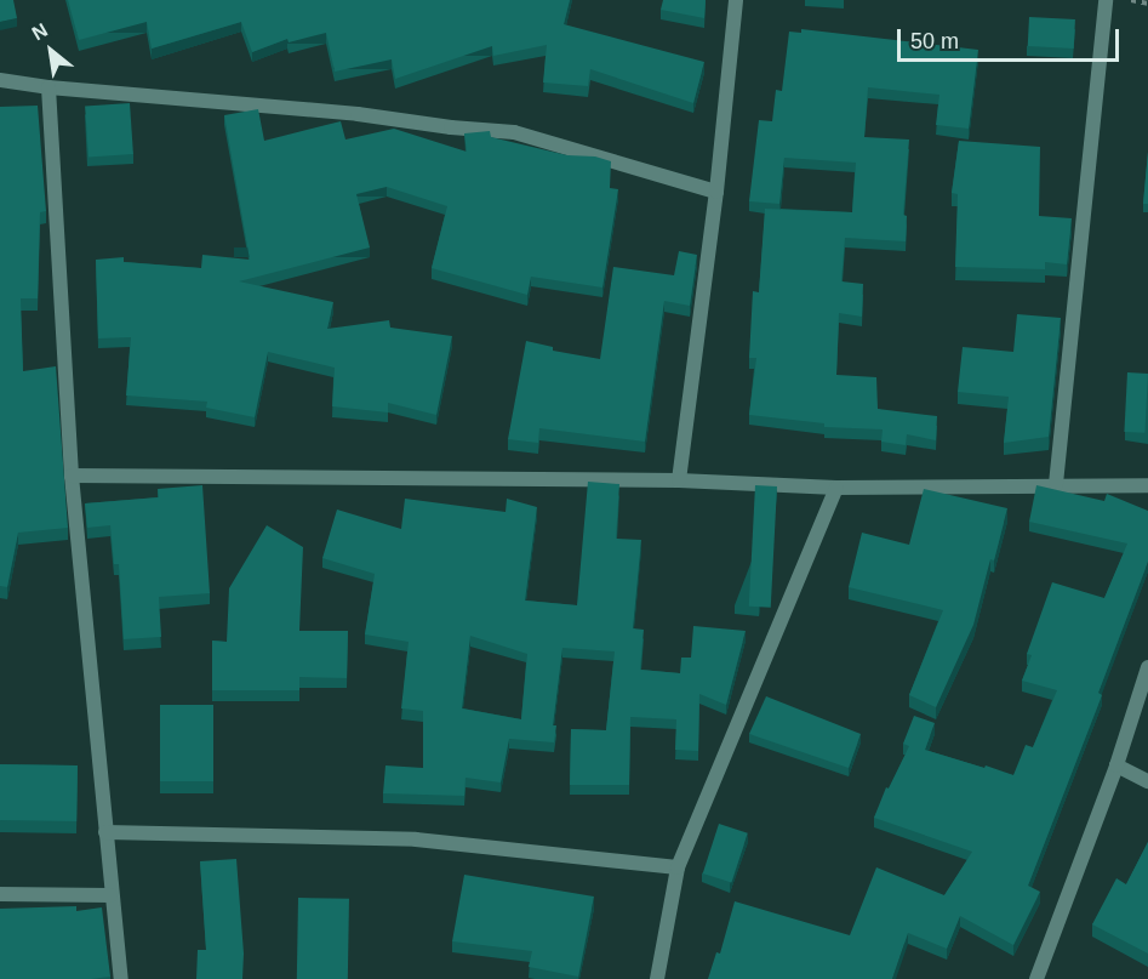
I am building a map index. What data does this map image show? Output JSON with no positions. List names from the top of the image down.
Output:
{
  "scale_bar": "50 m",
  "north": "top left"
}
